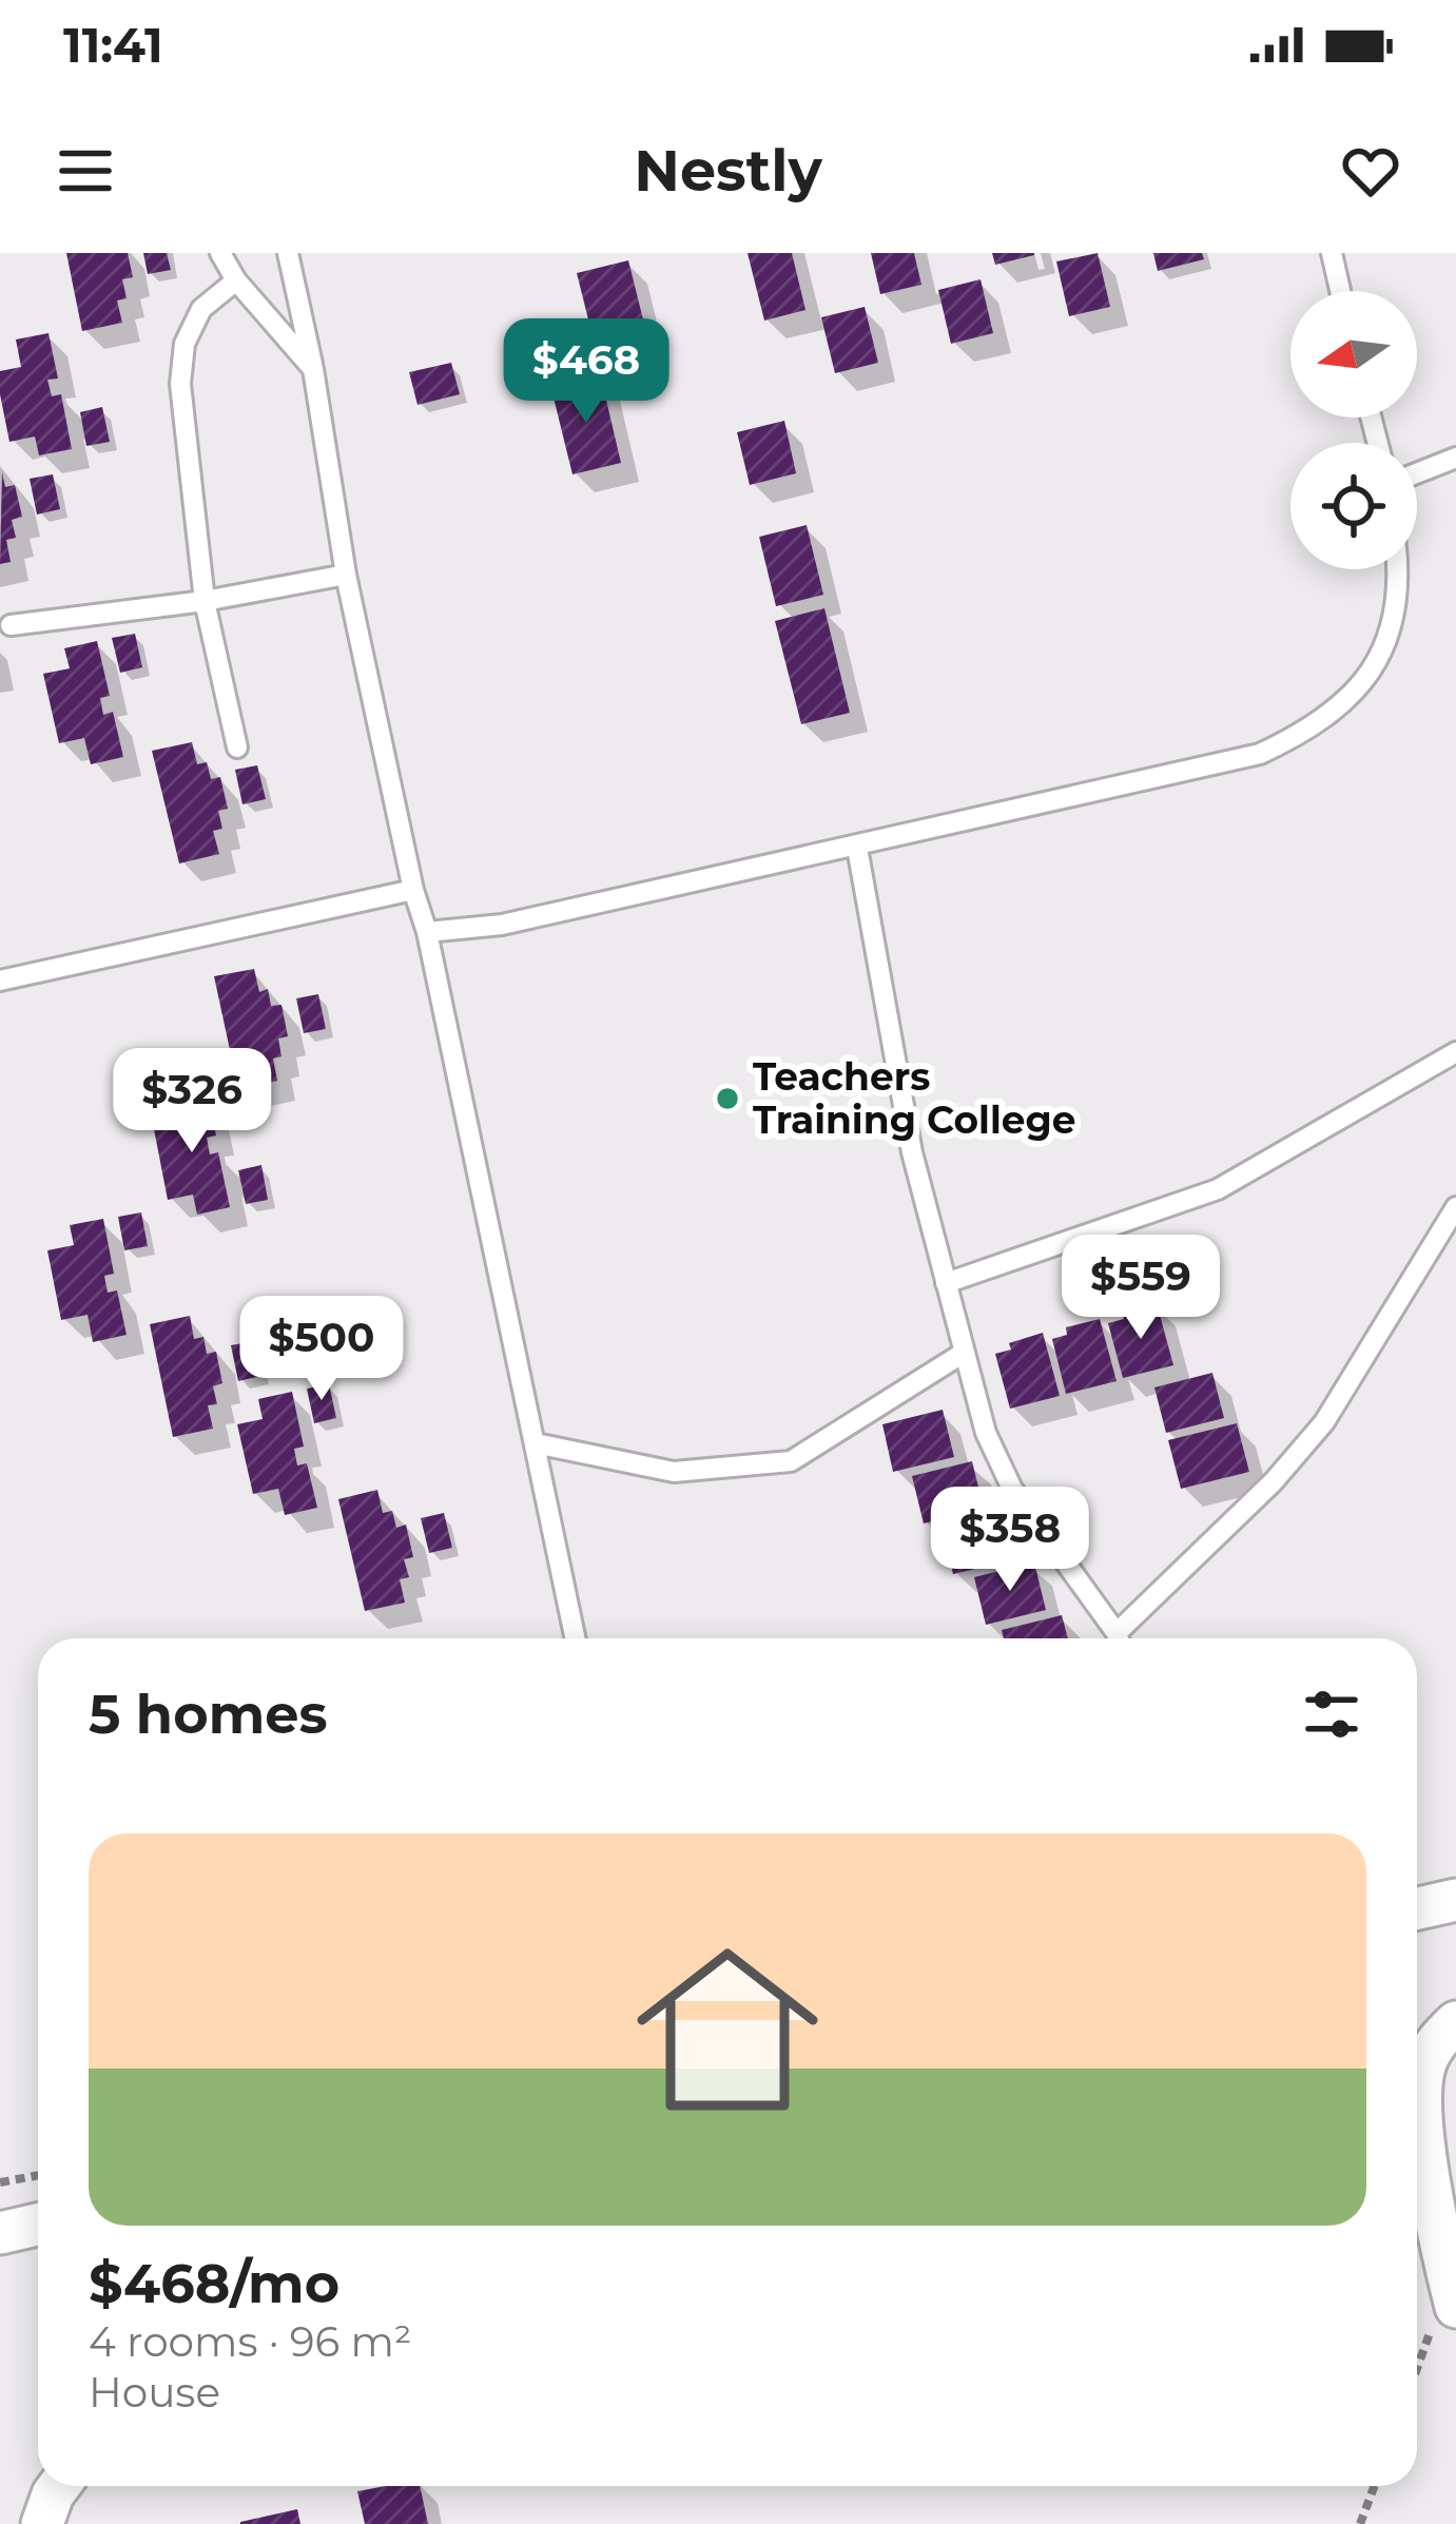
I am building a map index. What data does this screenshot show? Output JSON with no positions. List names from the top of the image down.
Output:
{
  "places": ["Teachers Training College"],
  "north": "left",
  "page": {
    "status": "11:41",
    "header": "Nestly",
    "price": [
      "$468",
      "$326",
      "$559",
      "$500",
      "$358"
    ],
    "heading": "5 homes",
    "list": [
      {
        "name": "$468/mo",
        "note": "4 rooms · 96 m² · House"
      }
    ]
  }
}
